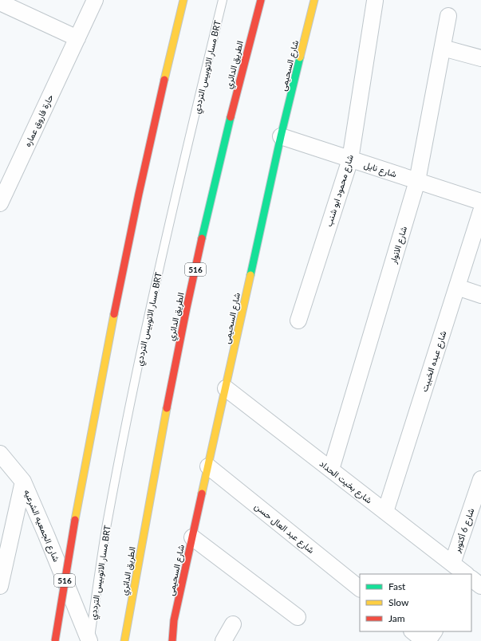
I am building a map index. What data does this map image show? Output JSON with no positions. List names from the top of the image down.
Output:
{
  "streets": {
    "main road": ["الطريق الدائري", "شارع السحيمى", "516"],
    "street": [
      "حارة فاروق عماره",
      "شارع نايل",
      "شارع محمود ابو شنب",
      "شارع الانوار",
      "شارع عبده الخبيت",
      "شارع بخيت الحداد",
      "شارع الجمعيه الشرعيه",
      "شارع عبد العال حسن",
      "شارع 6 أكتوبر"
    ],
    "lane": ["مسار الاتوبيس الترددي BRT"]
  },
  "crossings": [
    ["شارع السحيمى", "شارع نايل"],
    ["شارع السحيمى", "شارع بخيت الحداد"],
    ["شارع السحيمى", "شارع عبد العال حسن"],
    ["مسار الاتوبيس الترددي BRT", "شارع الجمعيه الشرعيه"],
    ["شارع نايل", "شارع محمود ابو شنب"],
    ["شارع نايل", "شارع الانوار"],
    ["شارع الانوار", "شارع بخيت الحداد"],
    ["شارع عبده الخبيت", "شارع بخيت الحداد"],
    ["شارع بخيت الحداد", "شارع 6 أكتوبر"]
  ],
  "legend": ["Fast", "Slow", "Jam"]
}
